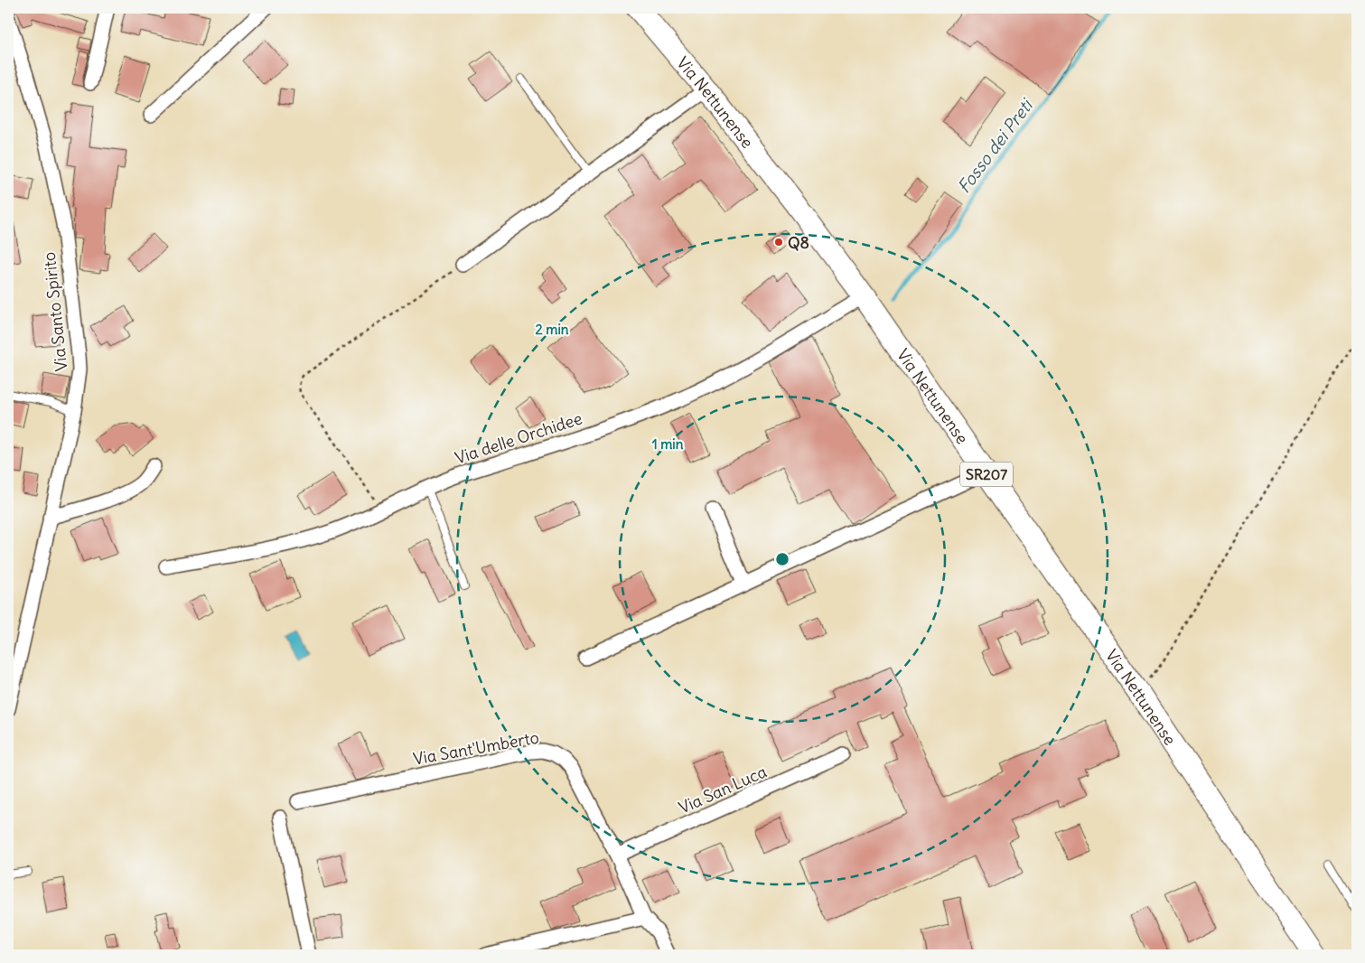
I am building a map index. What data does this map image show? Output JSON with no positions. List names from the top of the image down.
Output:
{
  "streets": {
    "main road": ["Via Nettunense", "SR207"],
    "street": [
      "Via Santo Spirito",
      "Via delle Orchidee",
      "Via Sant'Umberto",
      "Via San Luca"
    ]
  },
  "crossings": [
    ["Via Nettunense", "Via delle Orchidee"],
    ["Via Sant'Umberto", "Via San Luca"]
  ],
  "water": ["Fosso dei Preti"],
  "places": ["Q8"],
  "rings": ["2 min", "1 min"]
}
